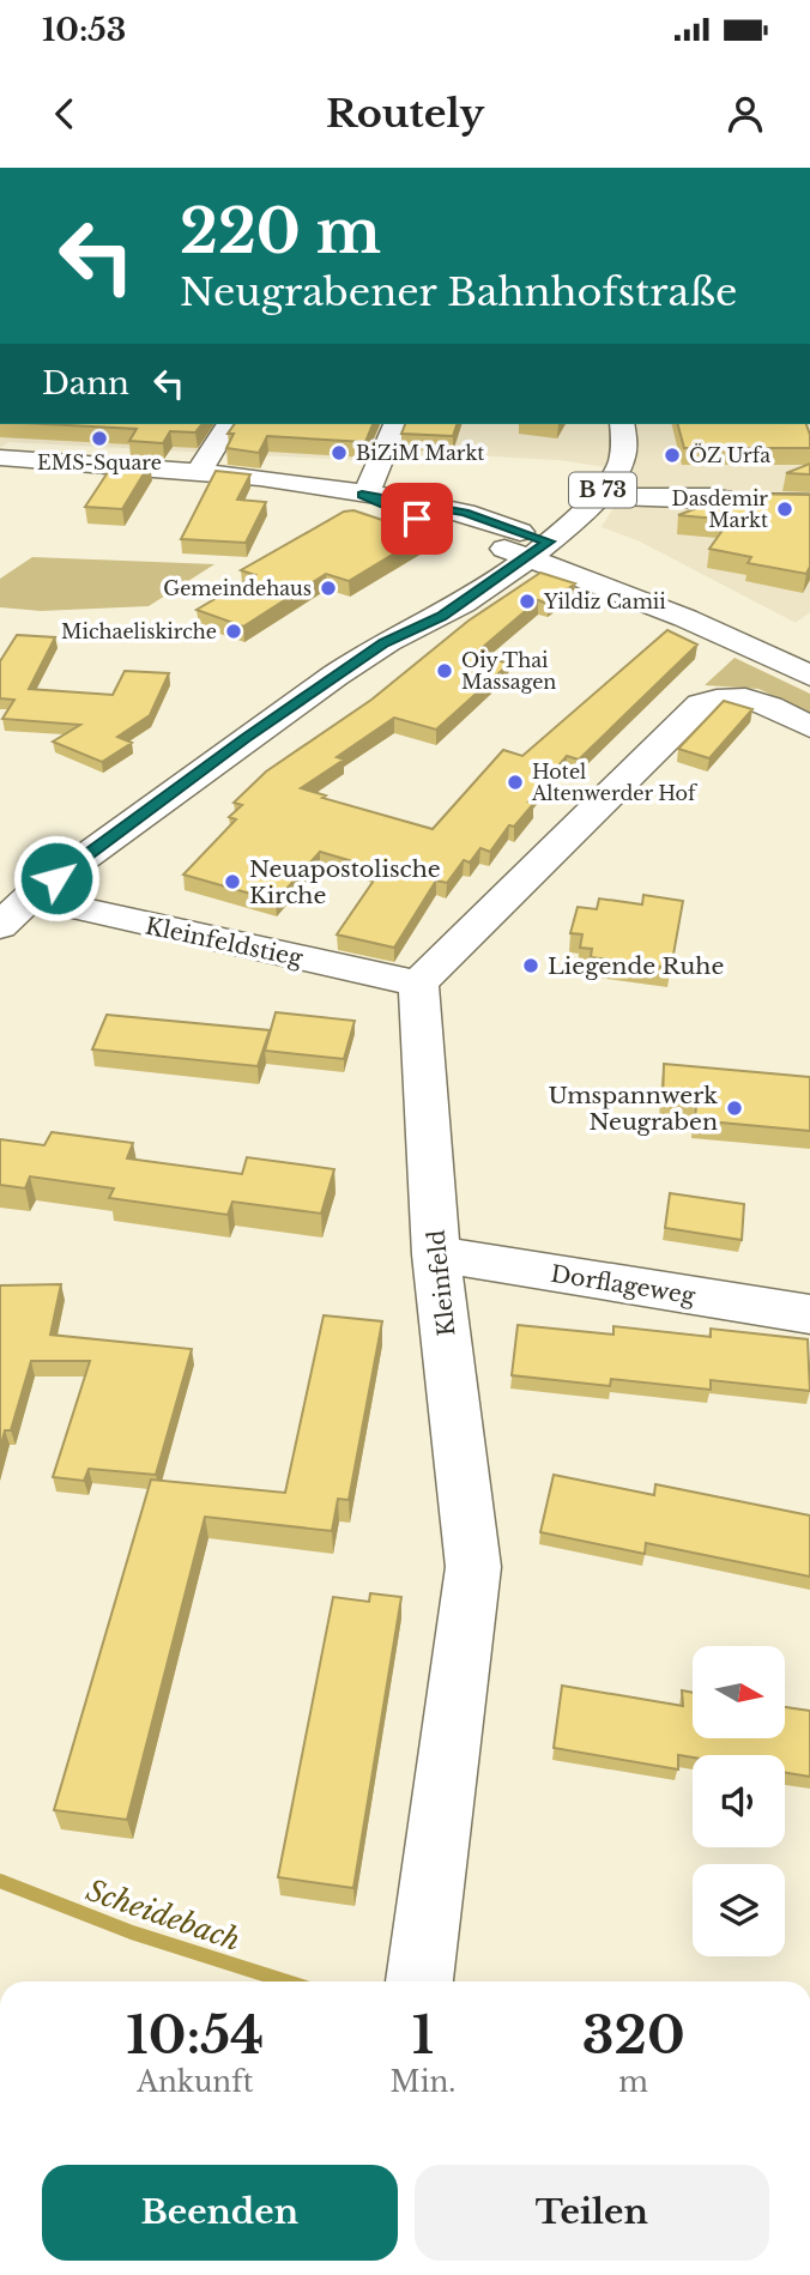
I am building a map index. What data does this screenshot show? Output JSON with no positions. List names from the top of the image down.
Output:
{
  "streets": {
    "street": [
      "B 73",
      "Kleinfeldstieg",
      "Kleinfeld",
      "Dorflageweg"
    ]
  },
  "crossings": [
    ["B 73", "Kleinfeldstieg"],
    ["Kleinfeldstieg", "Kleinfeld"],
    ["Kleinfeld", "Dorflageweg"]
  ],
  "water": ["Scheidebach"],
  "places": [
    "EMS-Square",
    "BiZiM Markt",
    "ÖZ Urfa",
    "Dasdemir Markt",
    "Gemeindehaus",
    "Yildiz Camii",
    "Michaeliskirche",
    "Oiy Thai Massagen",
    "Hotel Altenwerder Hof",
    "Neuapostolische Kirche",
    "Liegende Ruhe",
    "Umspannwerk Neugraben"
  ],
  "north": "right",
  "page": {
    "status": "10:53",
    "header": "Routely",
    "turn": ["220 m", "Neugrabener Bahnhofstraße"],
    "then": "Dann",
    "eta": [
      "10:54",
      "Ankunft",
      "1",
      "Min.",
      "320",
      "m"
    ],
    "buttons": ["Beenden", "Teilen"]
  }
}
